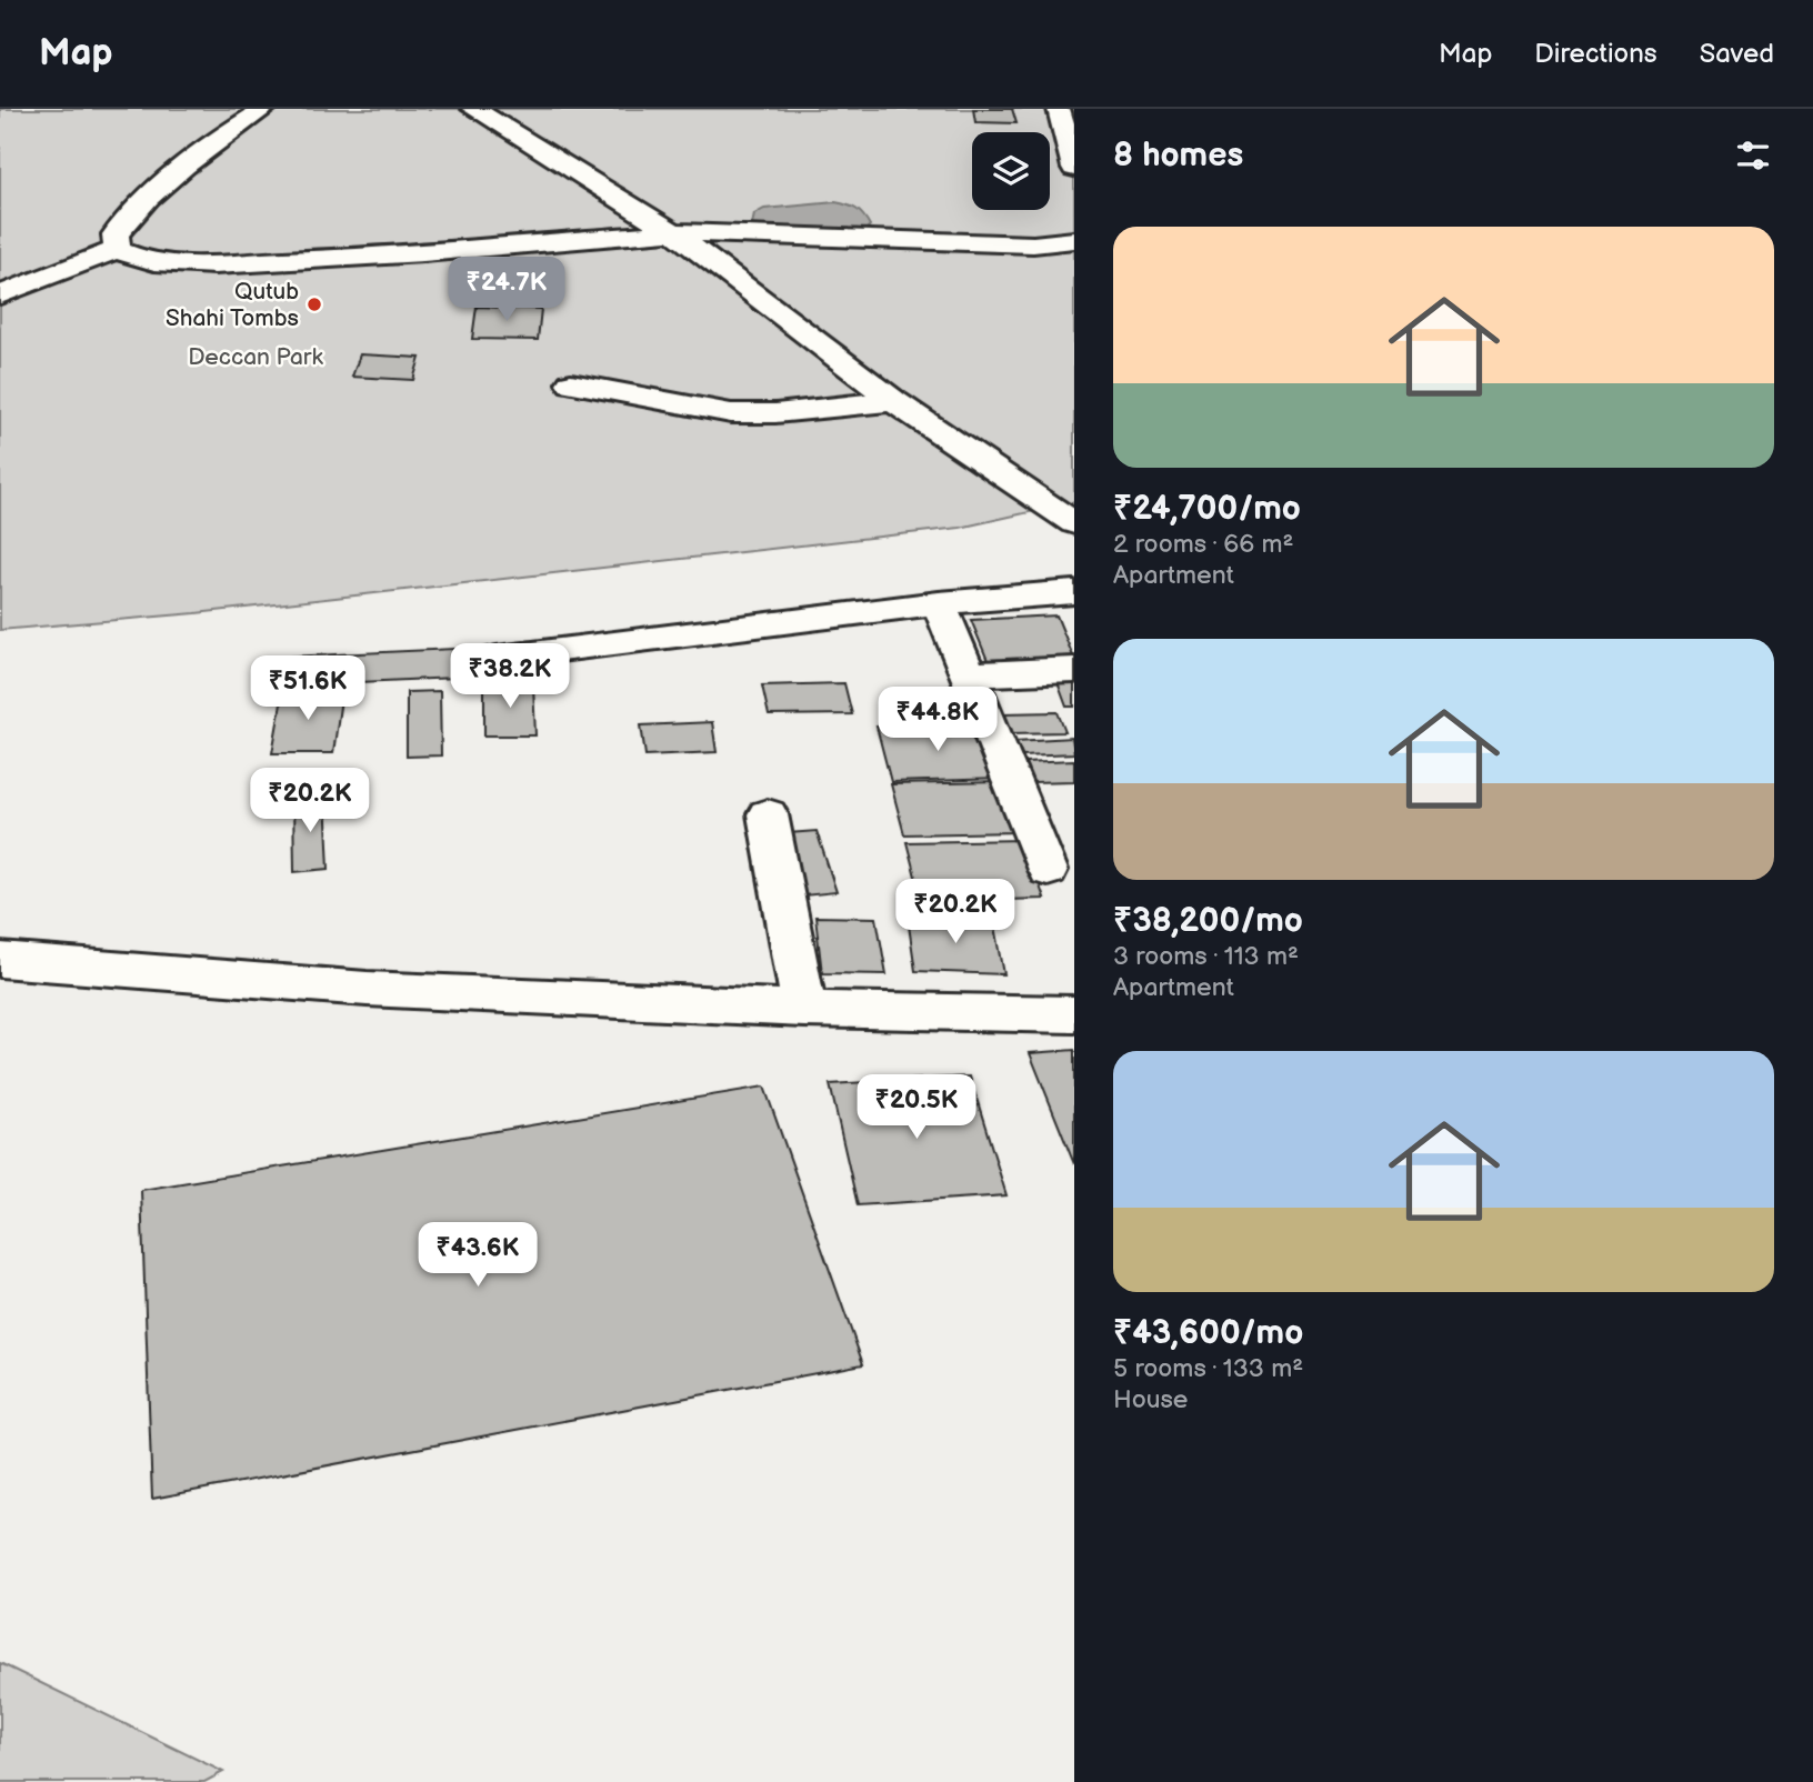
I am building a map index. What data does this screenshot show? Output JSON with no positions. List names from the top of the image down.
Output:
{
  "parks": ["Deccan Park"],
  "places": ["Qutub Shahi Tombs"],
  "page": {
    "header": "Map",
    "nav": ["Map", "Directions", "Saved"],
    "heading": "8 homes",
    "list": [
      {
        "name": "₹24,700/mo",
        "note": "2 rooms · 66 m² · Apartment"
      },
      {
        "name": "₹38,200/mo",
        "note": "3 rooms · 113 m² · Apartment"
      },
      {
        "name": "₹43,600/mo",
        "note": "5 rooms · 133 m² · House"
      }
    ],
    "price": [
      "₹24.7K",
      "₹38.2K",
      "₹51.6K",
      "₹44.8K",
      "₹20.2K",
      "₹20.2K",
      "₹20.5K",
      "₹43.6K"
    ]
  }
}
